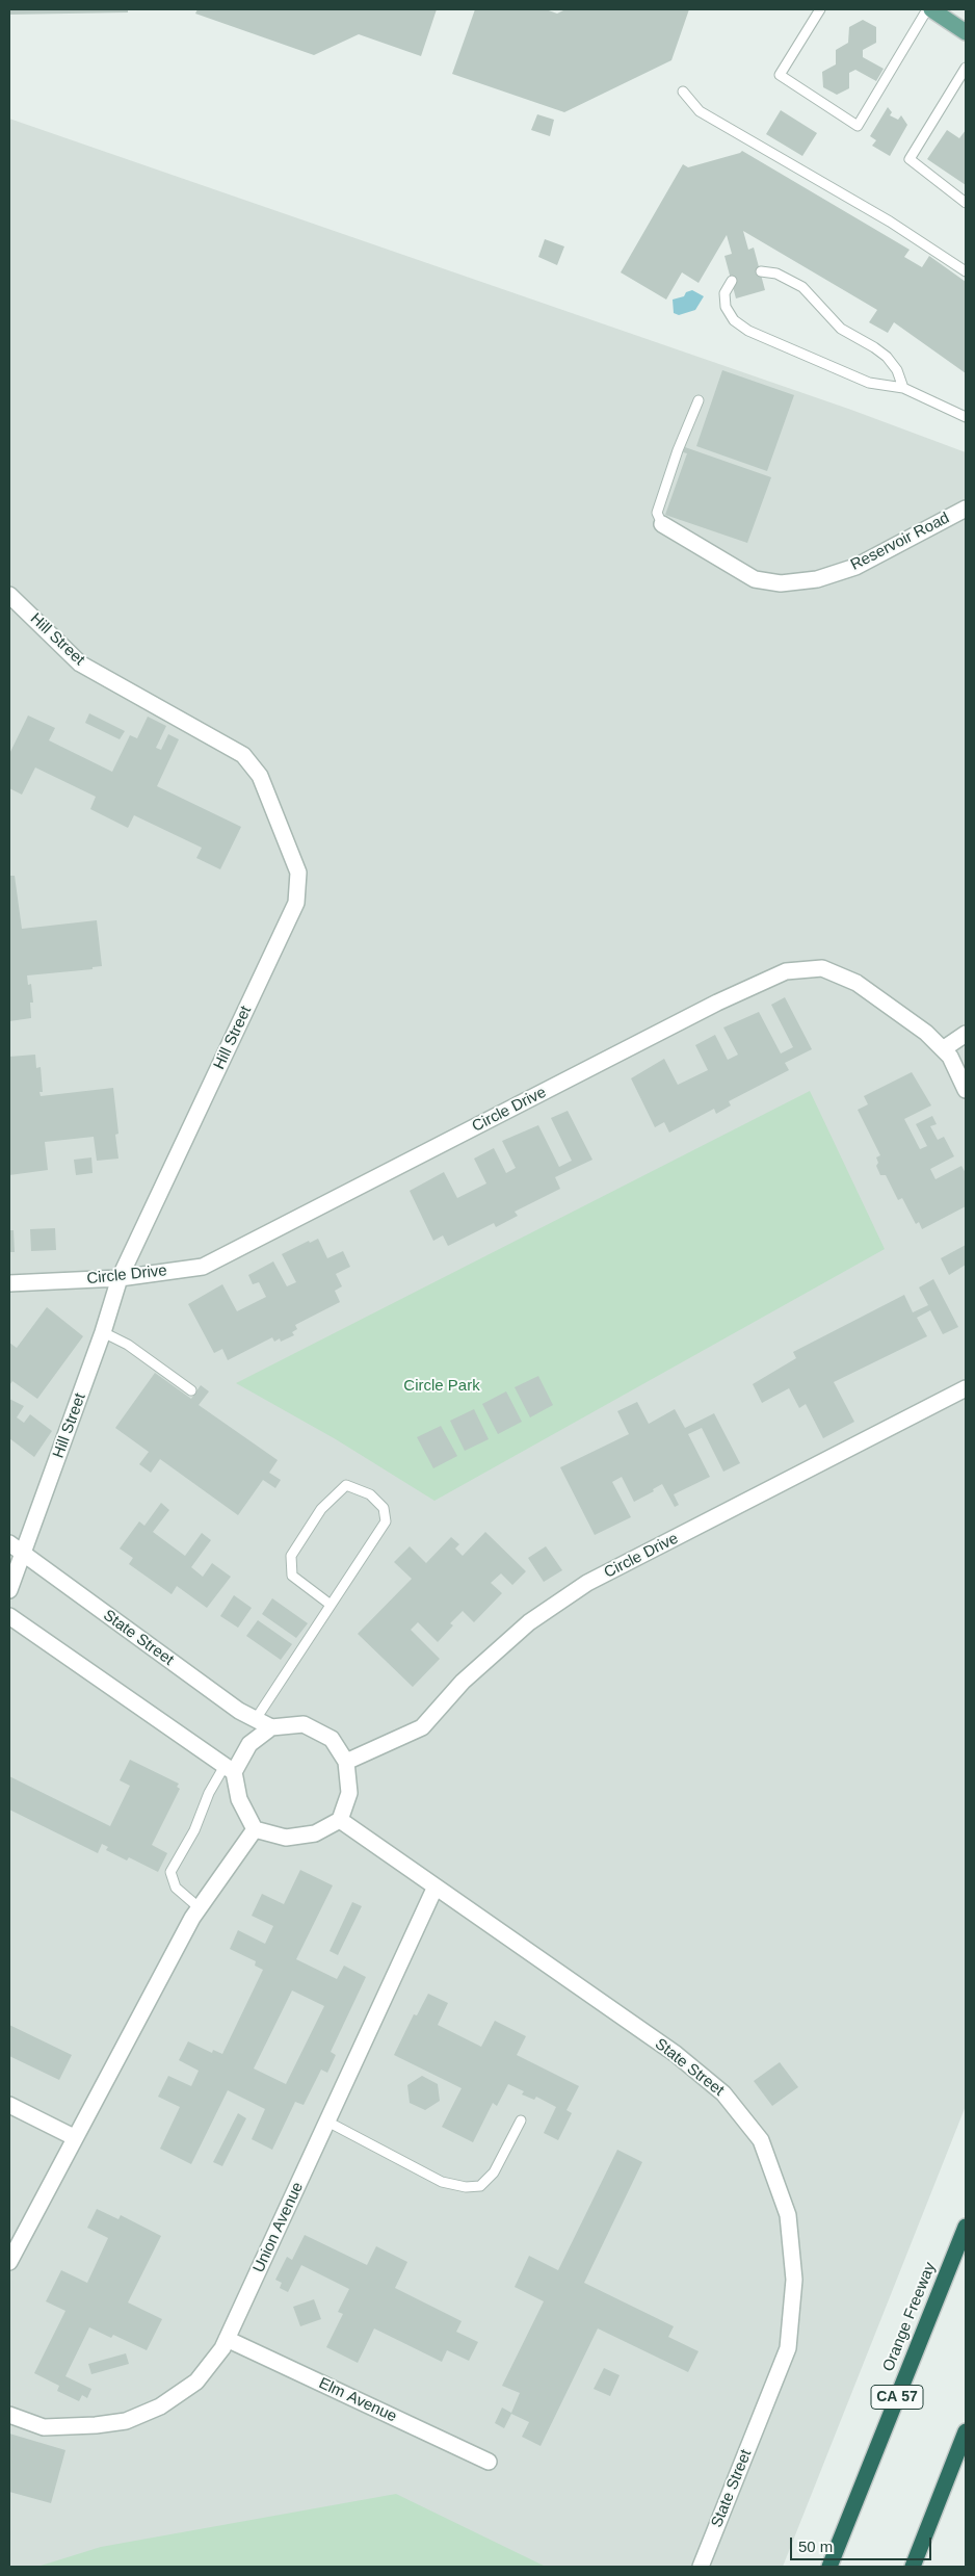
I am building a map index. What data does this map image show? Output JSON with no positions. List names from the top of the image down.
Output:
{
  "streets": {
    "highway": ["Orange Freeway", "CA 57"],
    "street": [
      "Reservoir Road",
      "Hill Street",
      "Circle Drive",
      "State Street",
      "Union Avenue",
      "Elm Avenue"
    ]
  },
  "crossings": [
    ["Hill Street", "Circle Drive"],
    ["Hill Street", "State Street"],
    ["Circle Drive", "State Street"],
    ["State Street", "Union Avenue"],
    ["Union Avenue", "Elm Avenue"]
  ],
  "parks": ["Circle Park"],
  "scale_bar": "50 m"
}
